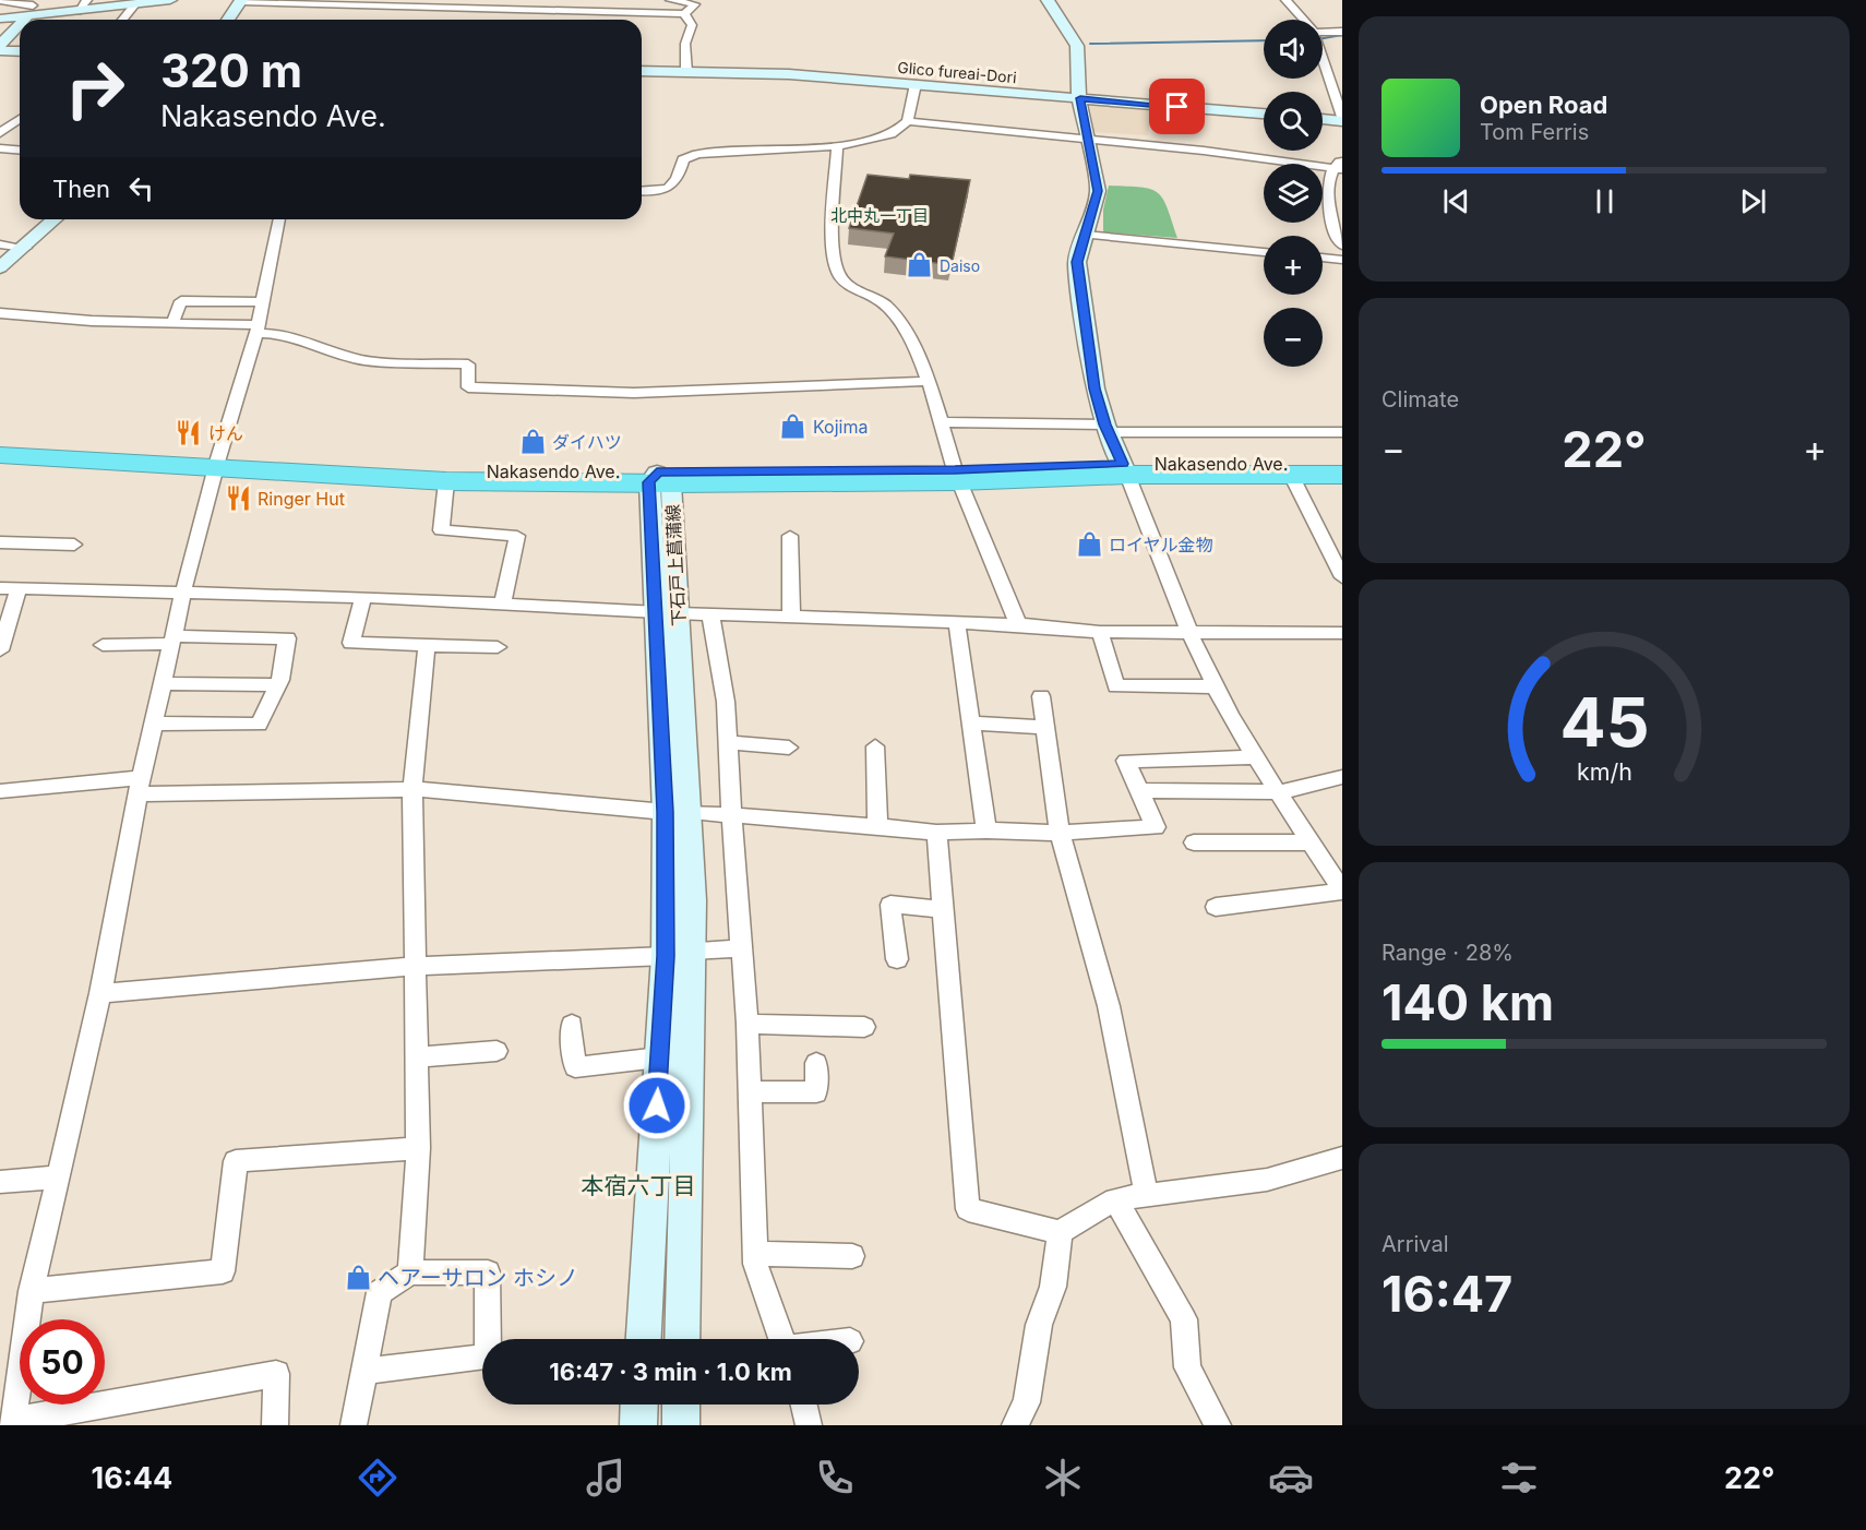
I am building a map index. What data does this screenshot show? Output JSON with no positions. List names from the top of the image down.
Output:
{
  "streets": {
    "highway": ["Nakasendo Ave."],
    "street": ["Glico fureai-Dori", "下石戸上菖蒲線"]
  },
  "crossings": [
    ["Nakasendo Ave.", "下石戸上菖蒲線"]
  ],
  "districts": ["北中丸一丁目", "本宿六丁目"],
  "places": {
    "shop": [
      "Daiso",
      "Kojima",
      "ダイハツ",
      "ロイヤル金物",
      "ヘアーサロン ホシノ"
    ],
    "restaurant": ["けん", "Ringer Hut"]
  },
  "page": {
    "map_buttons": ["+", "−"],
    "turn": ["320 m", "Nakasendo Ave."],
    "song": ["Open Road", "Tom Ferris"],
    "then": "Then",
    "tile": [
      "Climate",
      ["Range · 28%", "140 km"],
      ["Arrival", "16:47"]
    ],
    "heat": ["−", "22°", "+"],
    "limit": "50",
    "trip": "16:47 · 3 min · 1.0 km",
    "tabs": ["16:44", "22°"],
    "gauge": ["45", "km/h"]
  }
}
